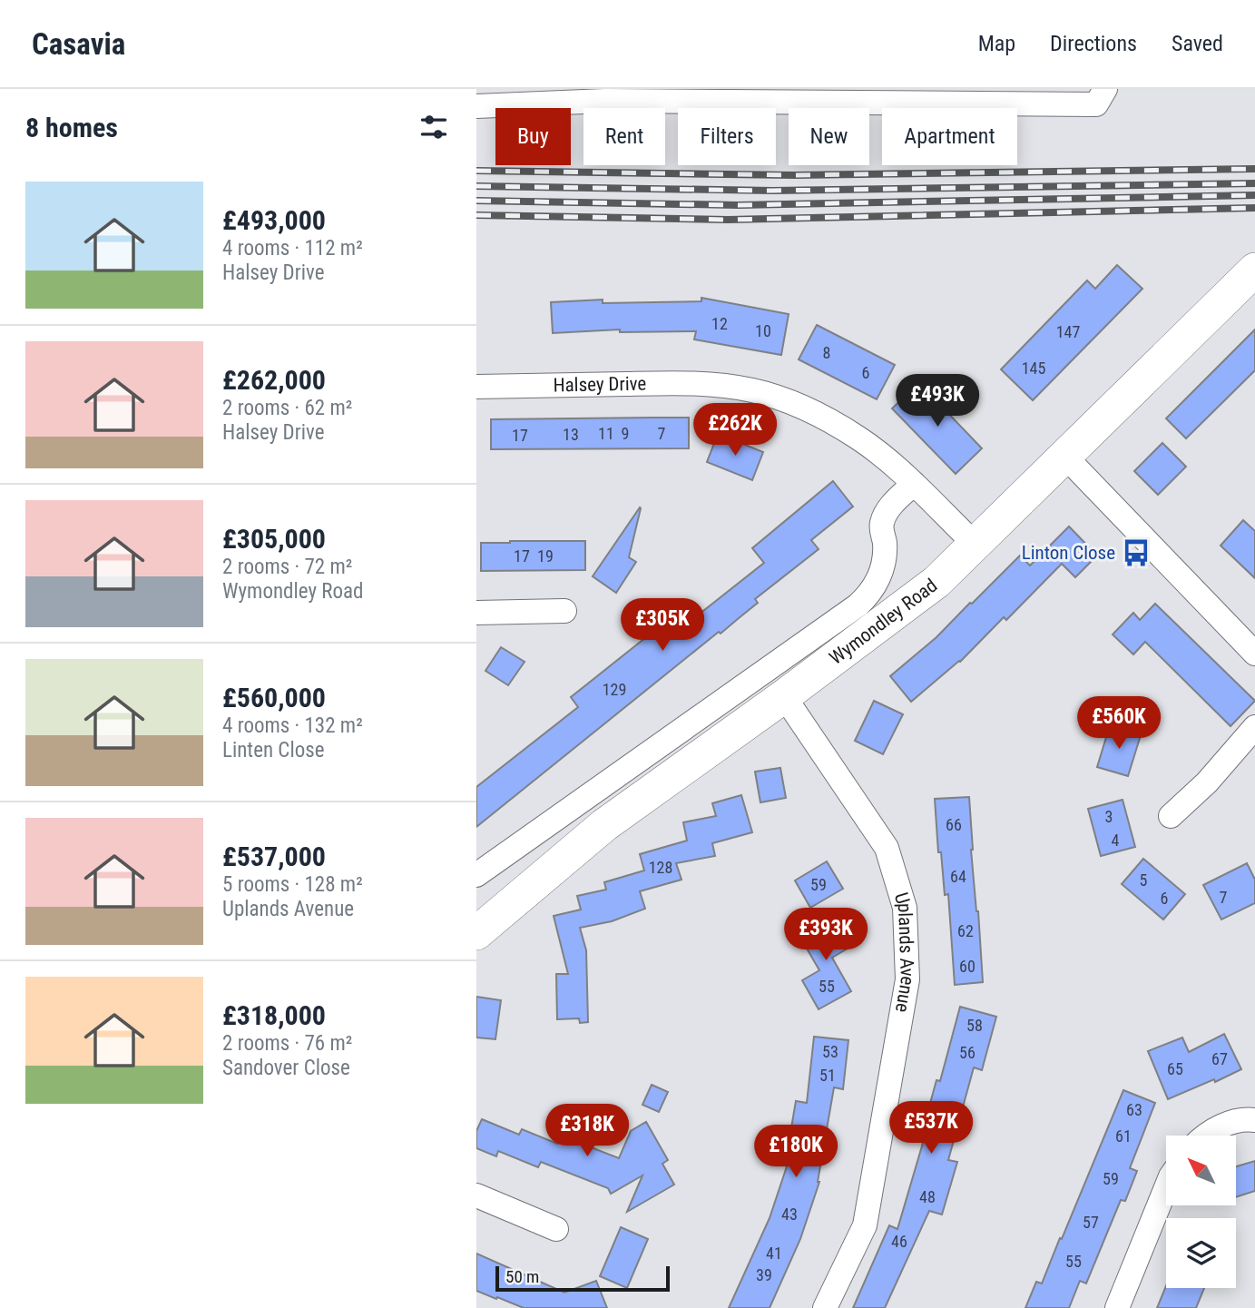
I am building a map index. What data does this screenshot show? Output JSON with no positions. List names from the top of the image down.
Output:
{
  "streets": {
    "street": ["Halsey Drive", "Wymondley Road", "Uplands Avenue"]
  },
  "crossings": [
    ["Halsey Drive", "Wymondley Road"],
    ["Wymondley Road", "Uplands Avenue"]
  ],
  "places": {
    "bus stop": ["Linton Close"]
  },
  "house_numbers": [
    "12",
    "10",
    "147",
    "8",
    "145",
    "6",
    "11",
    "9",
    "7",
    "13",
    "17",
    "17",
    "19",
    "129",
    "3",
    "66",
    "4",
    "128",
    "64",
    "5",
    "59",
    "7",
    "6",
    "62",
    "60",
    "55",
    "58",
    "53",
    "56",
    "67",
    "65",
    "51",
    "63",
    "61",
    "59",
    "48",
    "43",
    "57",
    "46",
    "41",
    "55",
    "39"
  ],
  "scale_bar": "50 m",
  "north": "top left",
  "page": {
    "header": "Casavia",
    "nav": ["Map", "Directions", "Saved"],
    "heading": "8 homes",
    "chip": [
      "Buy",
      "Rent",
      "Filters",
      "New",
      "Apartment"
    ],
    "list": [
      {
        "name": "£493,000",
        "note": "4 rooms · 112 m² · Halsey Drive"
      },
      {
        "name": "£262,000",
        "note": "2 rooms · 62 m² · Halsey Drive"
      },
      {
        "name": "£305,000",
        "note": "2 rooms · 72 m² · Wymondley Road"
      },
      {
        "name": "£560,000",
        "note": "4 rooms · 132 m² · Linten Close"
      },
      {
        "name": "£537,000",
        "note": "5 rooms · 128 m² · Uplands Avenue"
      },
      {
        "name": "£318,000",
        "note": "2 rooms · 76 m² · Sandover Close"
      }
    ],
    "price": [
      "£493K",
      "£262K",
      "£305K",
      "£560K",
      "£393K",
      "£537K",
      "£318K",
      "£180K"
    ],
    "scale": "50 m"
  }
}
